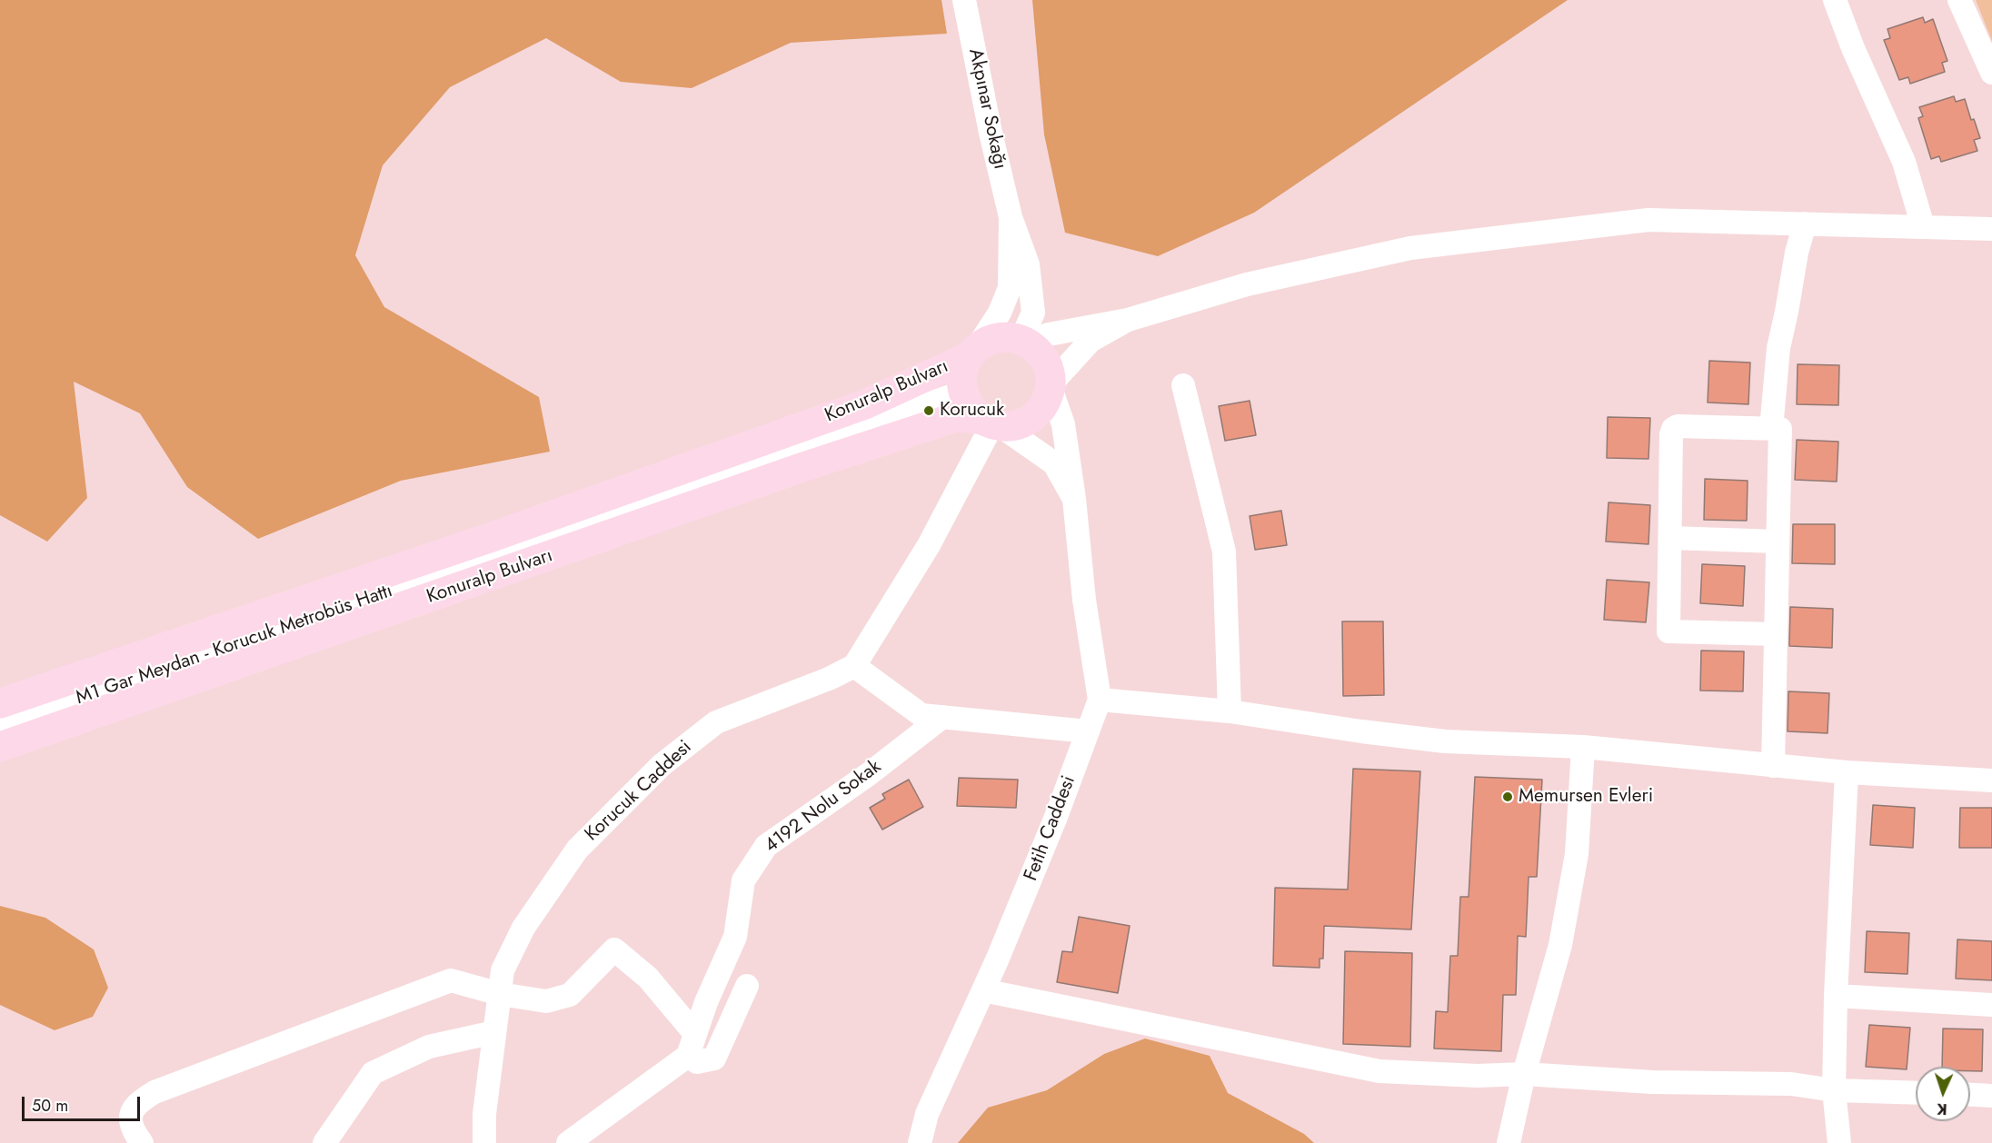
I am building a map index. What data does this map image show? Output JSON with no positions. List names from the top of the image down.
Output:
{
  "streets": {
    "main road": ["Konuralp Bulvarı"],
    "street": [
      "Akpınar Sokağı",
      "M1 Gar Meydan - Korucuk Metrobüs Hattı",
      "Korucuk Caddesi",
      "4192 Nolu Sokak",
      "Fetih Caddesi"
    ]
  },
  "crossings": [
    ["Akpınar Sokağı", "Konuralp Bulvarı"],
    ["Akpınar Sokağı", "M1 Gar Meydan - Korucuk Metrobüs Hattı"],
    ["Akpınar Sokağı", "Fetih Caddesi"],
    ["Konuralp Bulvarı", "M1 Gar Meydan - Korucuk Metrobüs Hattı"],
    ["Konuralp Bulvarı", "Fetih Caddesi"],
    ["M1 Gar Meydan - Korucuk Metrobüs Hattı", "Fetih Caddesi"]
  ],
  "places": ["Korucuk", "Memursen Evleri"],
  "scale_bar": "50 m",
  "north": "bottom"
}
